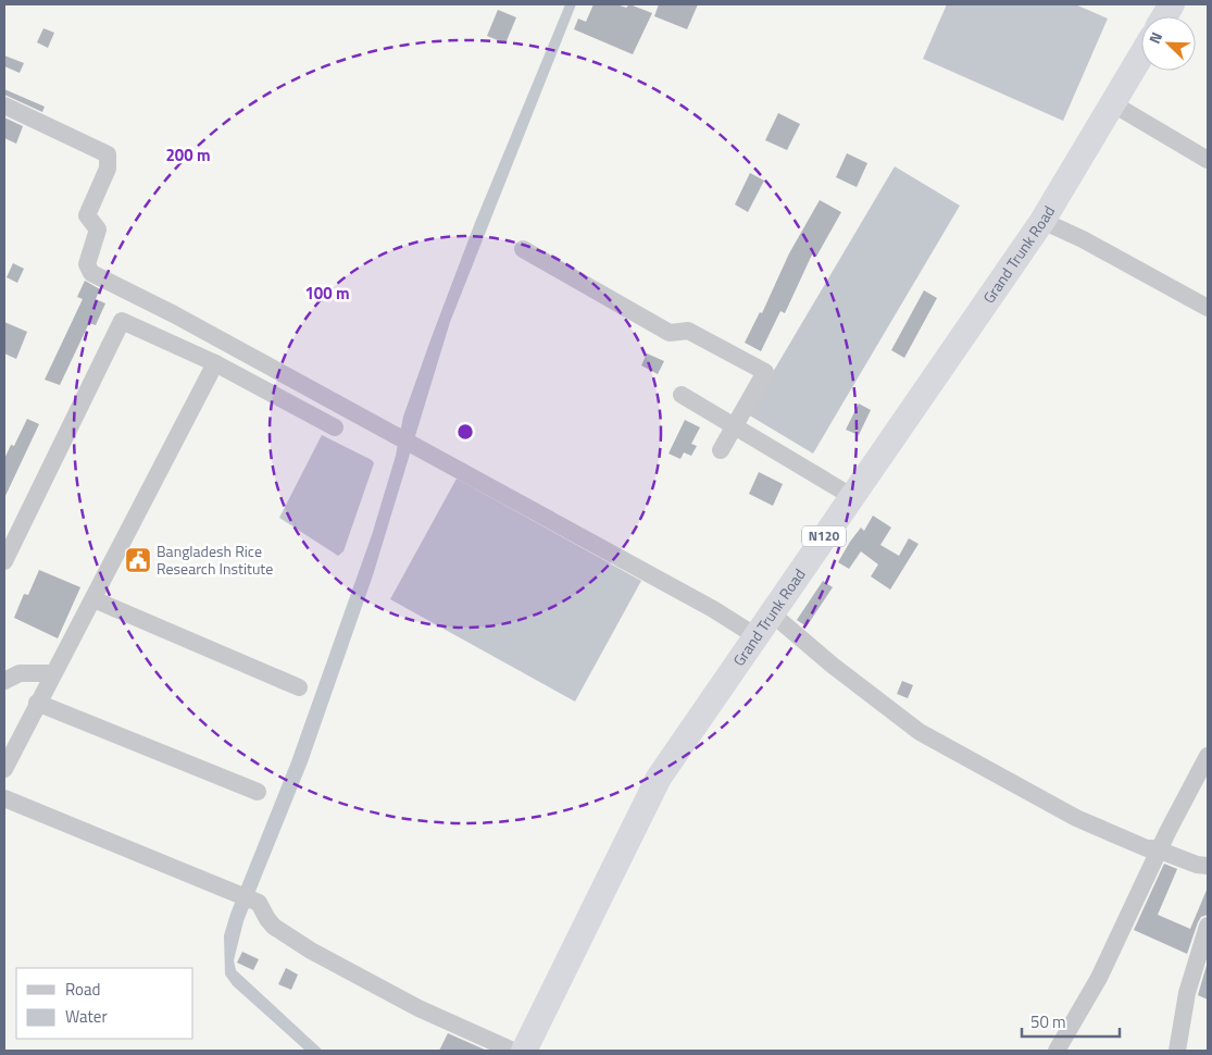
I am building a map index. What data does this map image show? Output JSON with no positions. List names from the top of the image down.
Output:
{
  "streets": {
    "highway": ["Grand Trunk Road", "N120"]
  },
  "places": {
    "public building": ["Bangladesh Rice Research Institute"]
  },
  "legend": ["Road", "Water"],
  "scale_bar": "50 m",
  "north": "top left",
  "rings": ["200 m", "100 m"]
}
